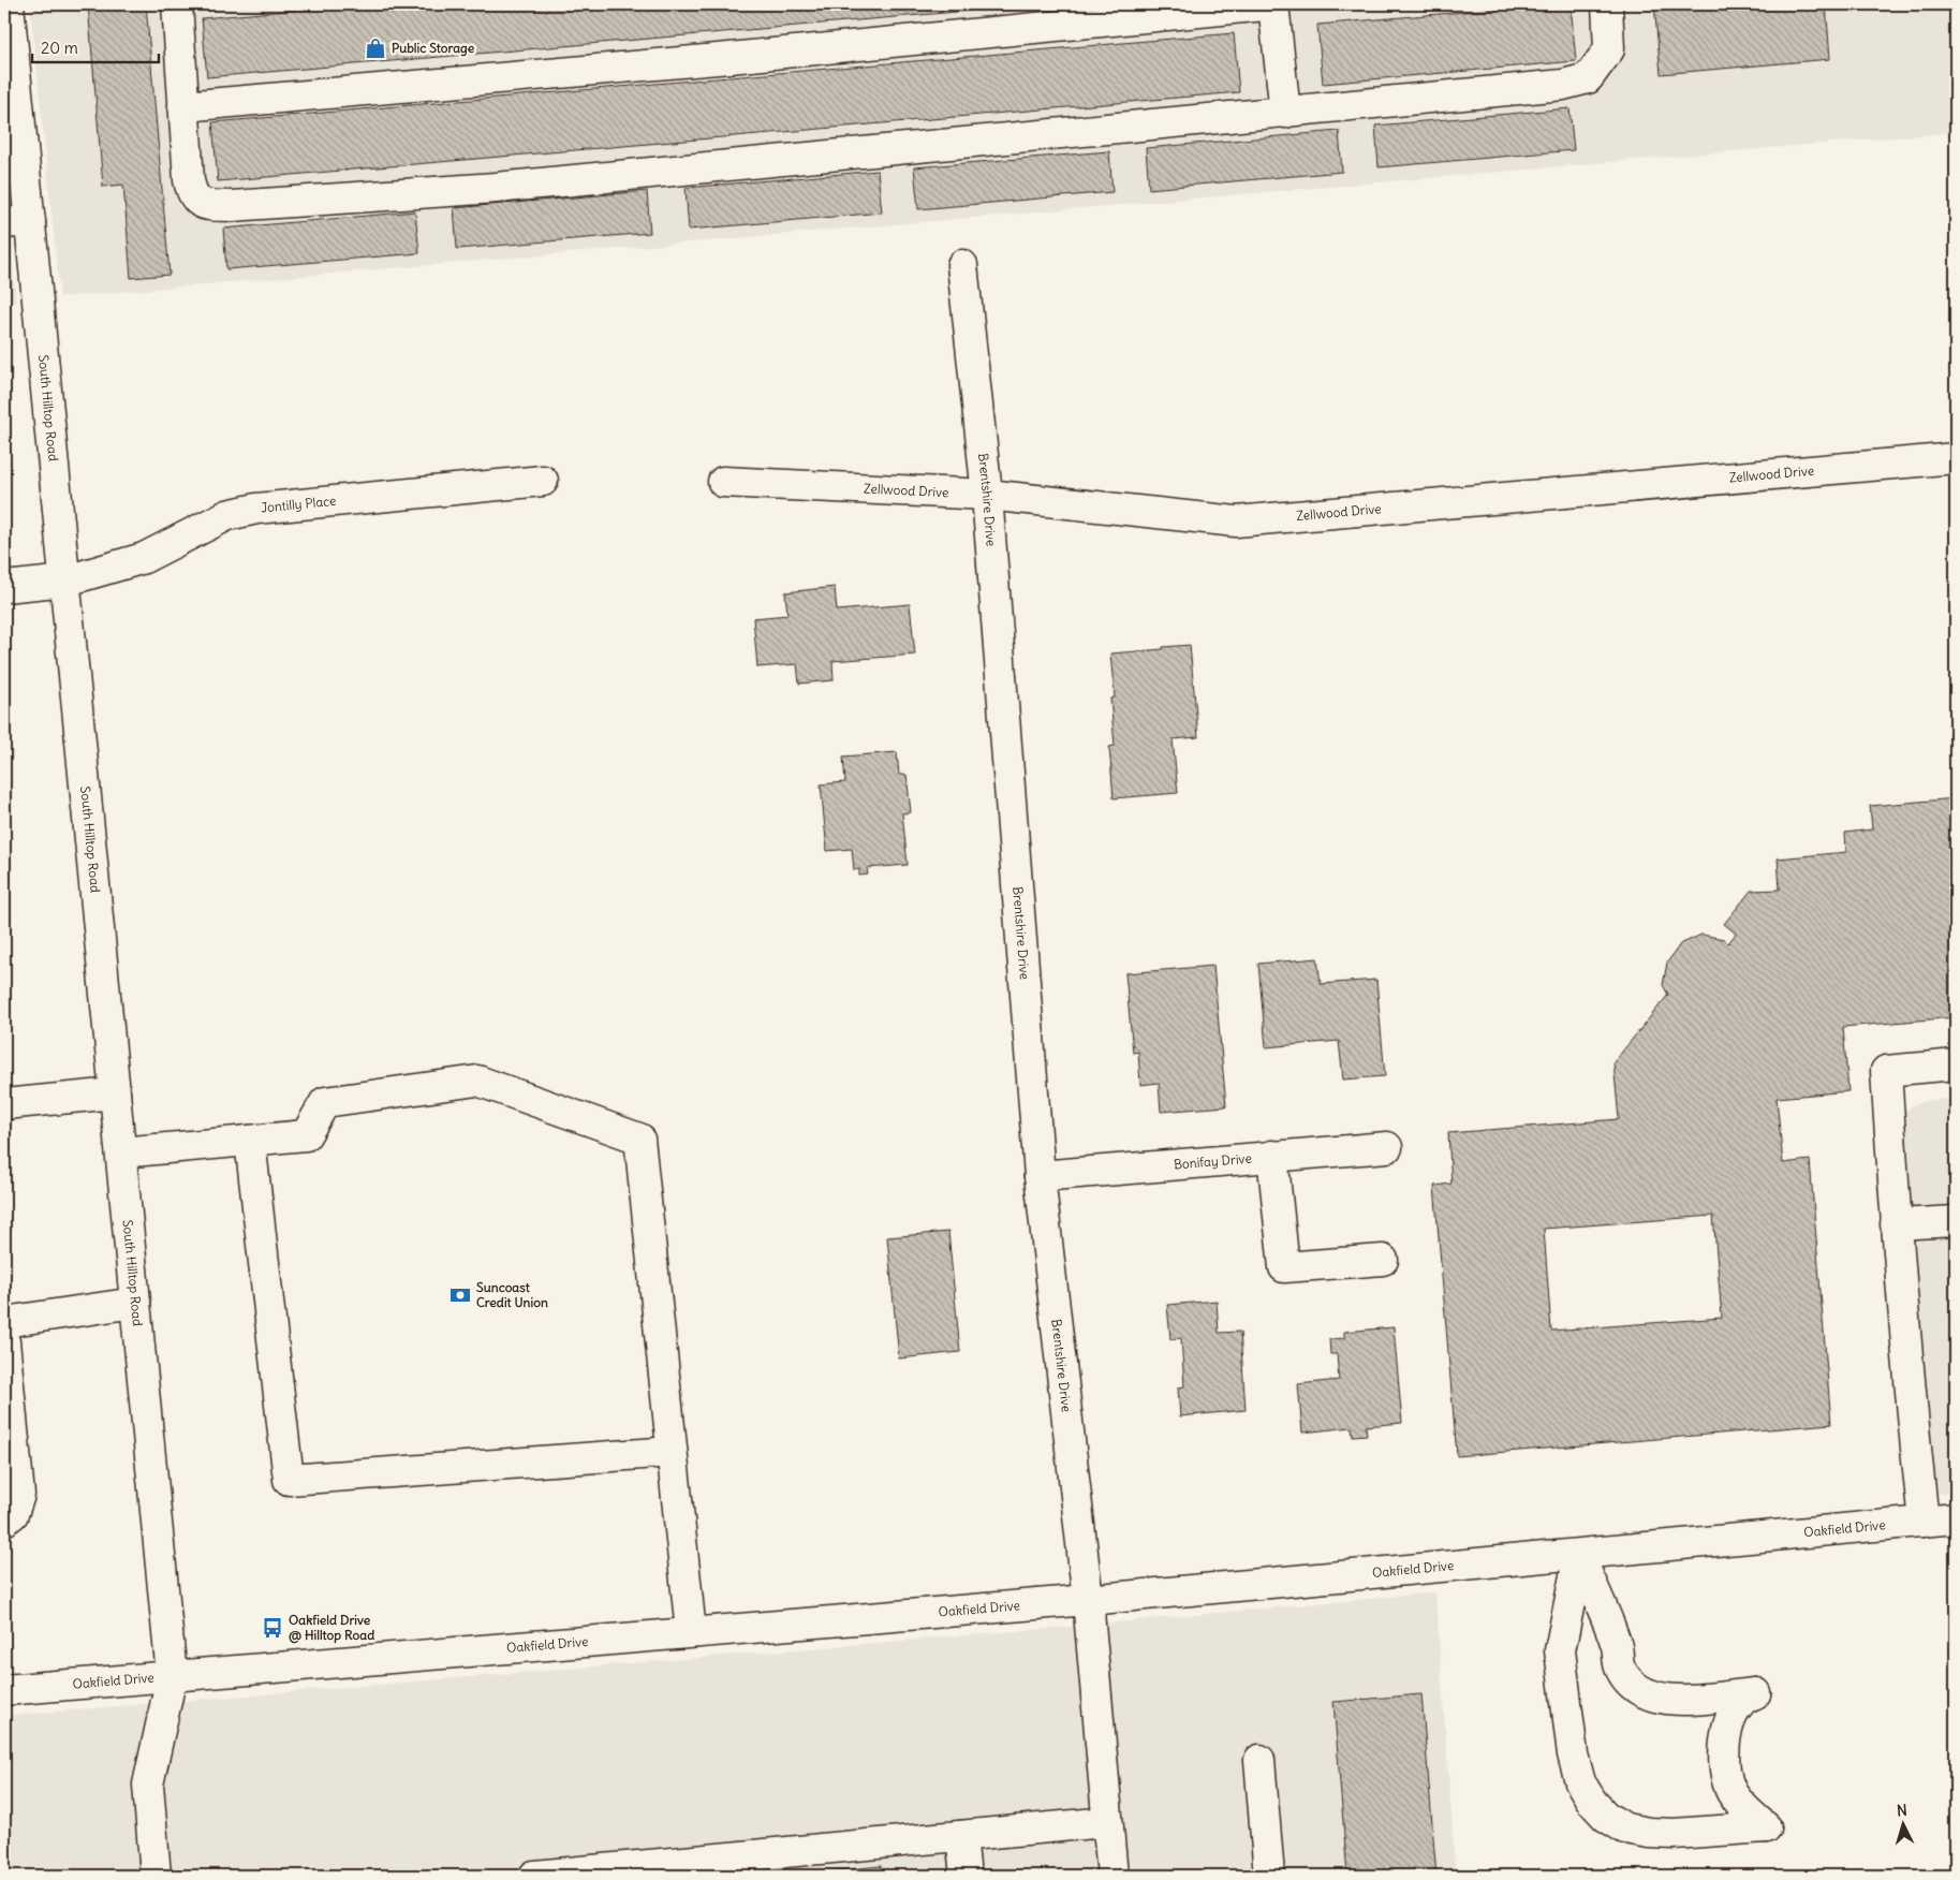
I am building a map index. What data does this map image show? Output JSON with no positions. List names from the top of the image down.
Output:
{
  "streets": {
    "street": [
      "South Hilltop Road",
      "Zellwood Drive",
      "Brentshire Drive",
      "Jontilly Place",
      "Bonifay Drive",
      "Oakfield Drive"
    ]
  },
  "crossings": [
    ["South Hilltop Road", "Jontilly Place"],
    ["South Hilltop Road", "Oakfield Drive"],
    ["Zellwood Drive", "Brentshire Drive"],
    ["Brentshire Drive", "Bonifay Drive"],
    ["Brentshire Drive", "Oakfield Drive"]
  ],
  "places": {
    "shop": ["Public Storage"],
    "bank": ["Suncoast Credit Union"],
    "bus stop": ["Oakfield Drive @ Hilltop Road"]
  },
  "scale_bar": "20 m",
  "north": "top"
}
